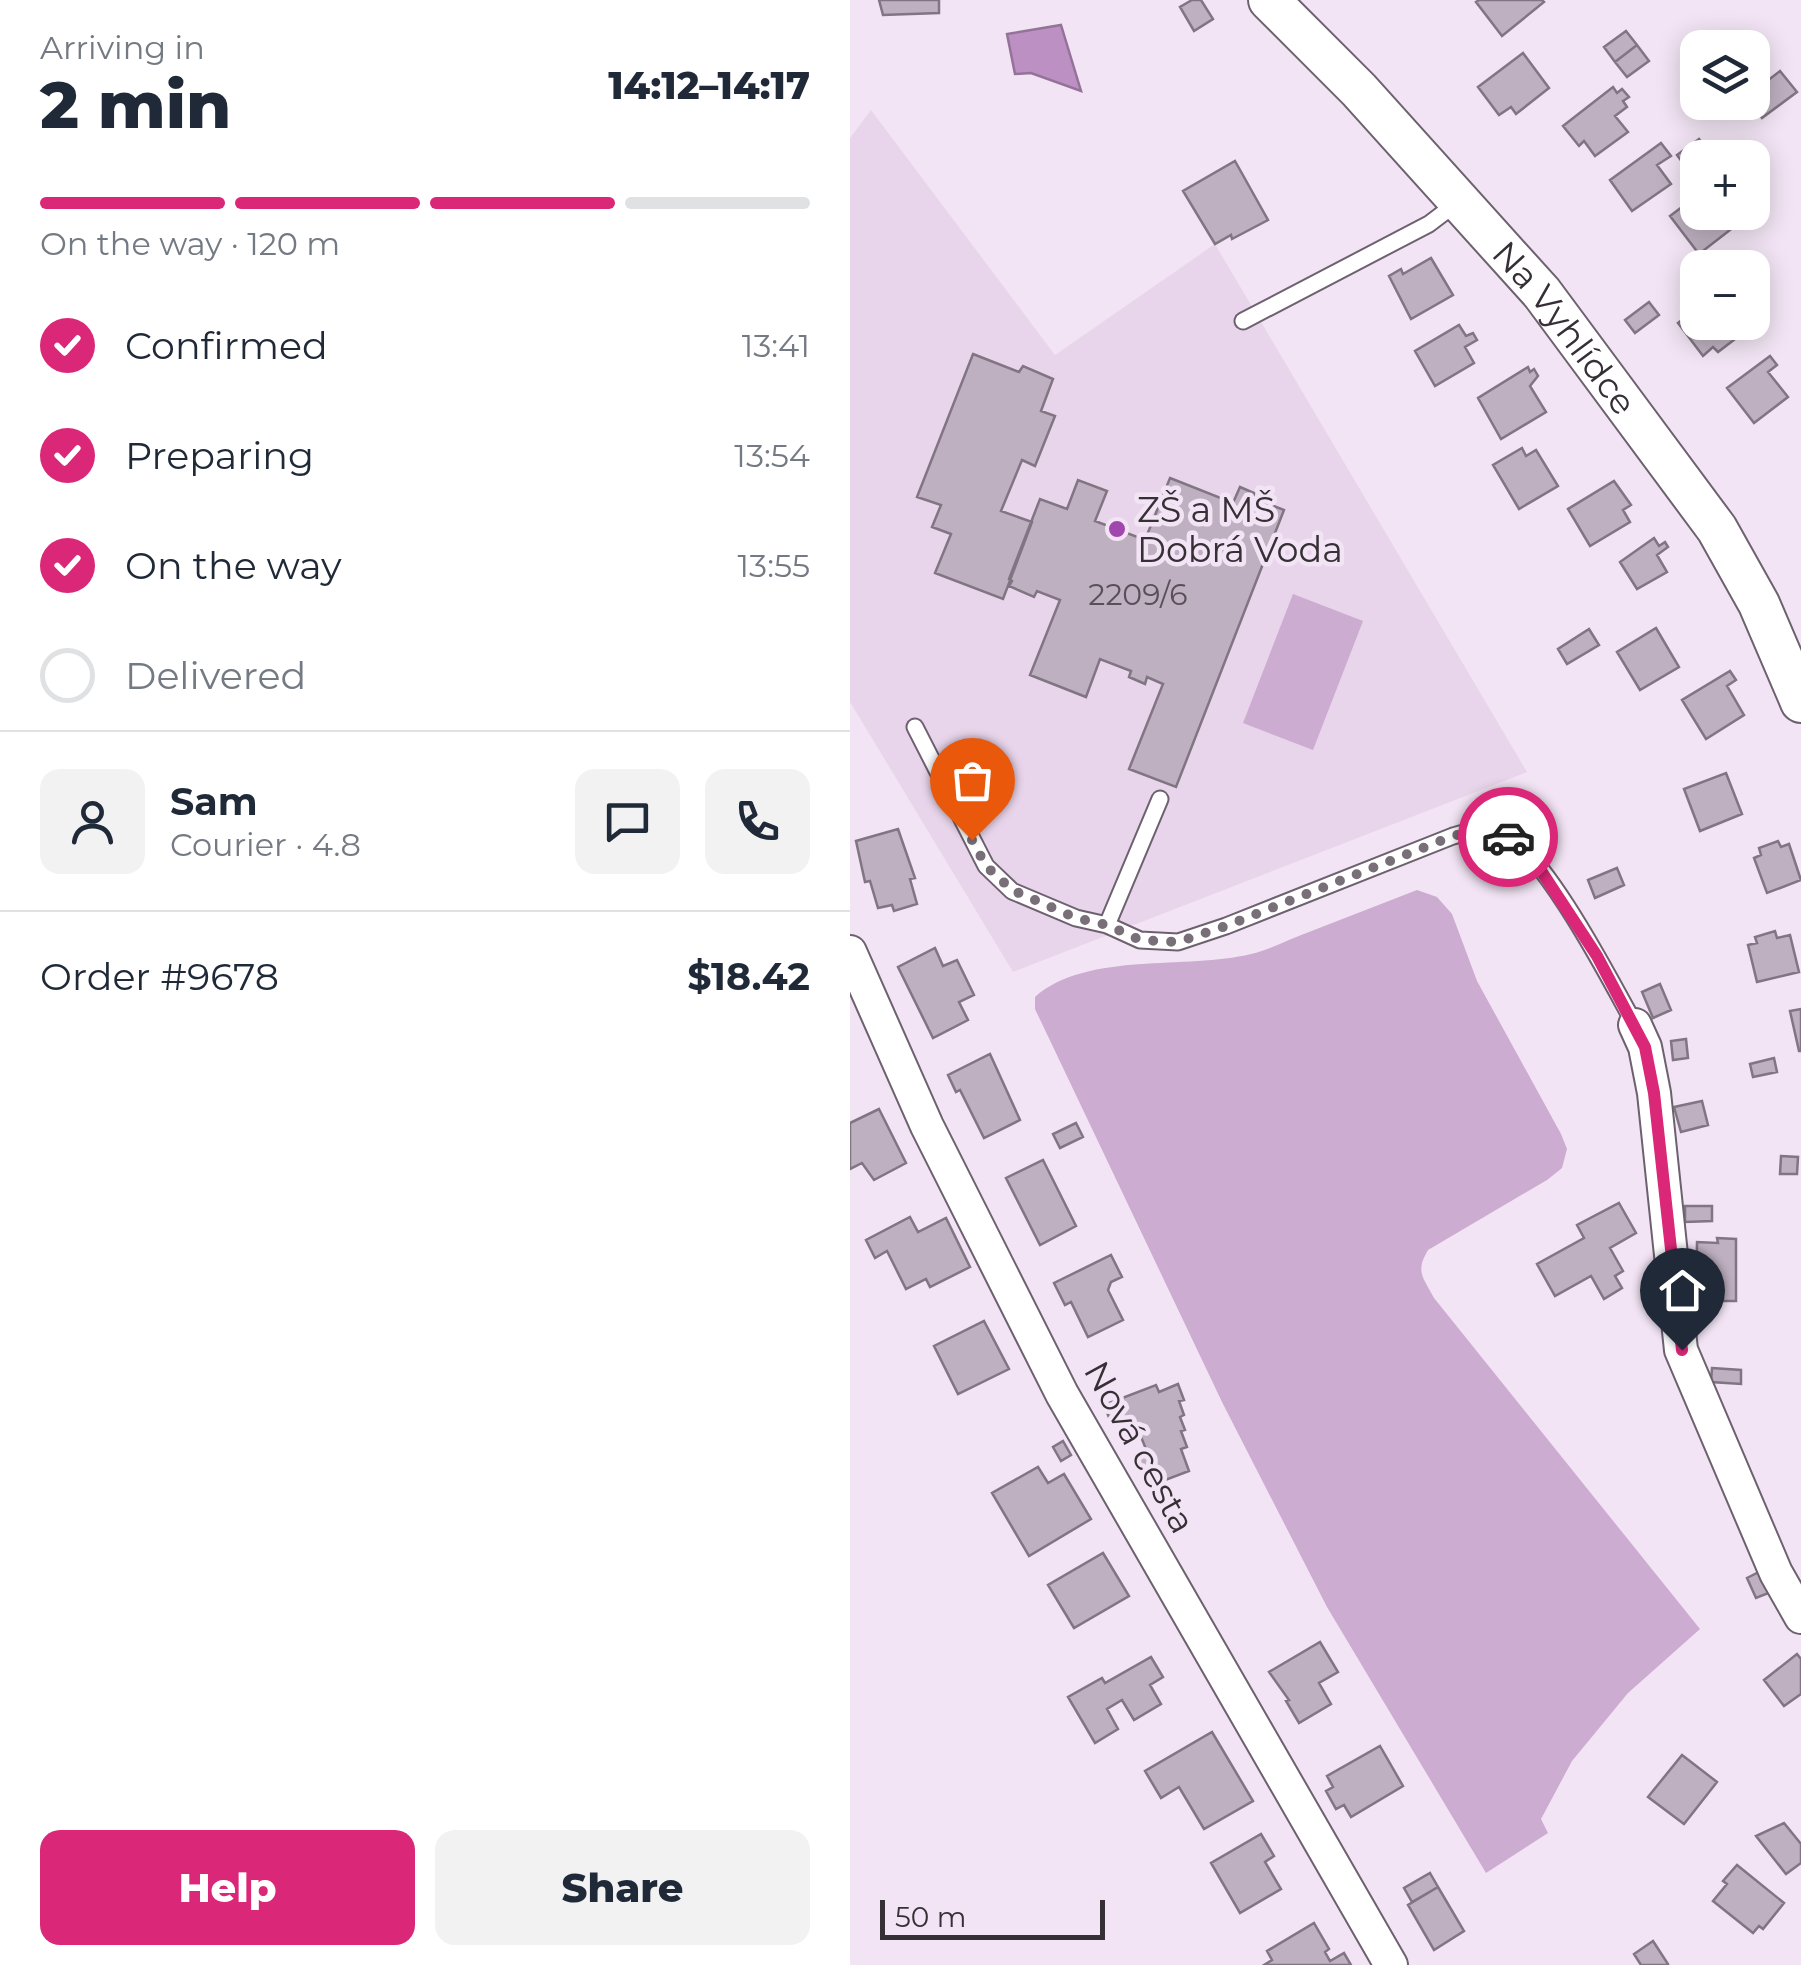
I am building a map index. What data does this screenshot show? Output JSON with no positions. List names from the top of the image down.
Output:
{
  "streets": {
    "street": ["Na Vyhlídce", "Nová cesta"]
  },
  "places": ["ZŠ a MŠ Dobrá Voda"],
  "house_numbers": ["2209/6"],
  "scale_bar": "50 m",
  "page": {
    "heading": ["2 min", "Arriving in", "14:12–14:17"],
    "panel": [
      "Sam",
      "Courier · 4.8",
      "Order #9678",
      "$18.42"
    ],
    "map_buttons": ["+", "−"],
    "bar": "On the way · 120 m",
    "list": [
      ["Confirmed", "13:41"],
      ["Preparing", "13:54"],
      ["On the way", "13:55"],
      "Delivered"
    ],
    "buttons": ["Help", "Share"],
    "scale": "50 m"
  }
}
